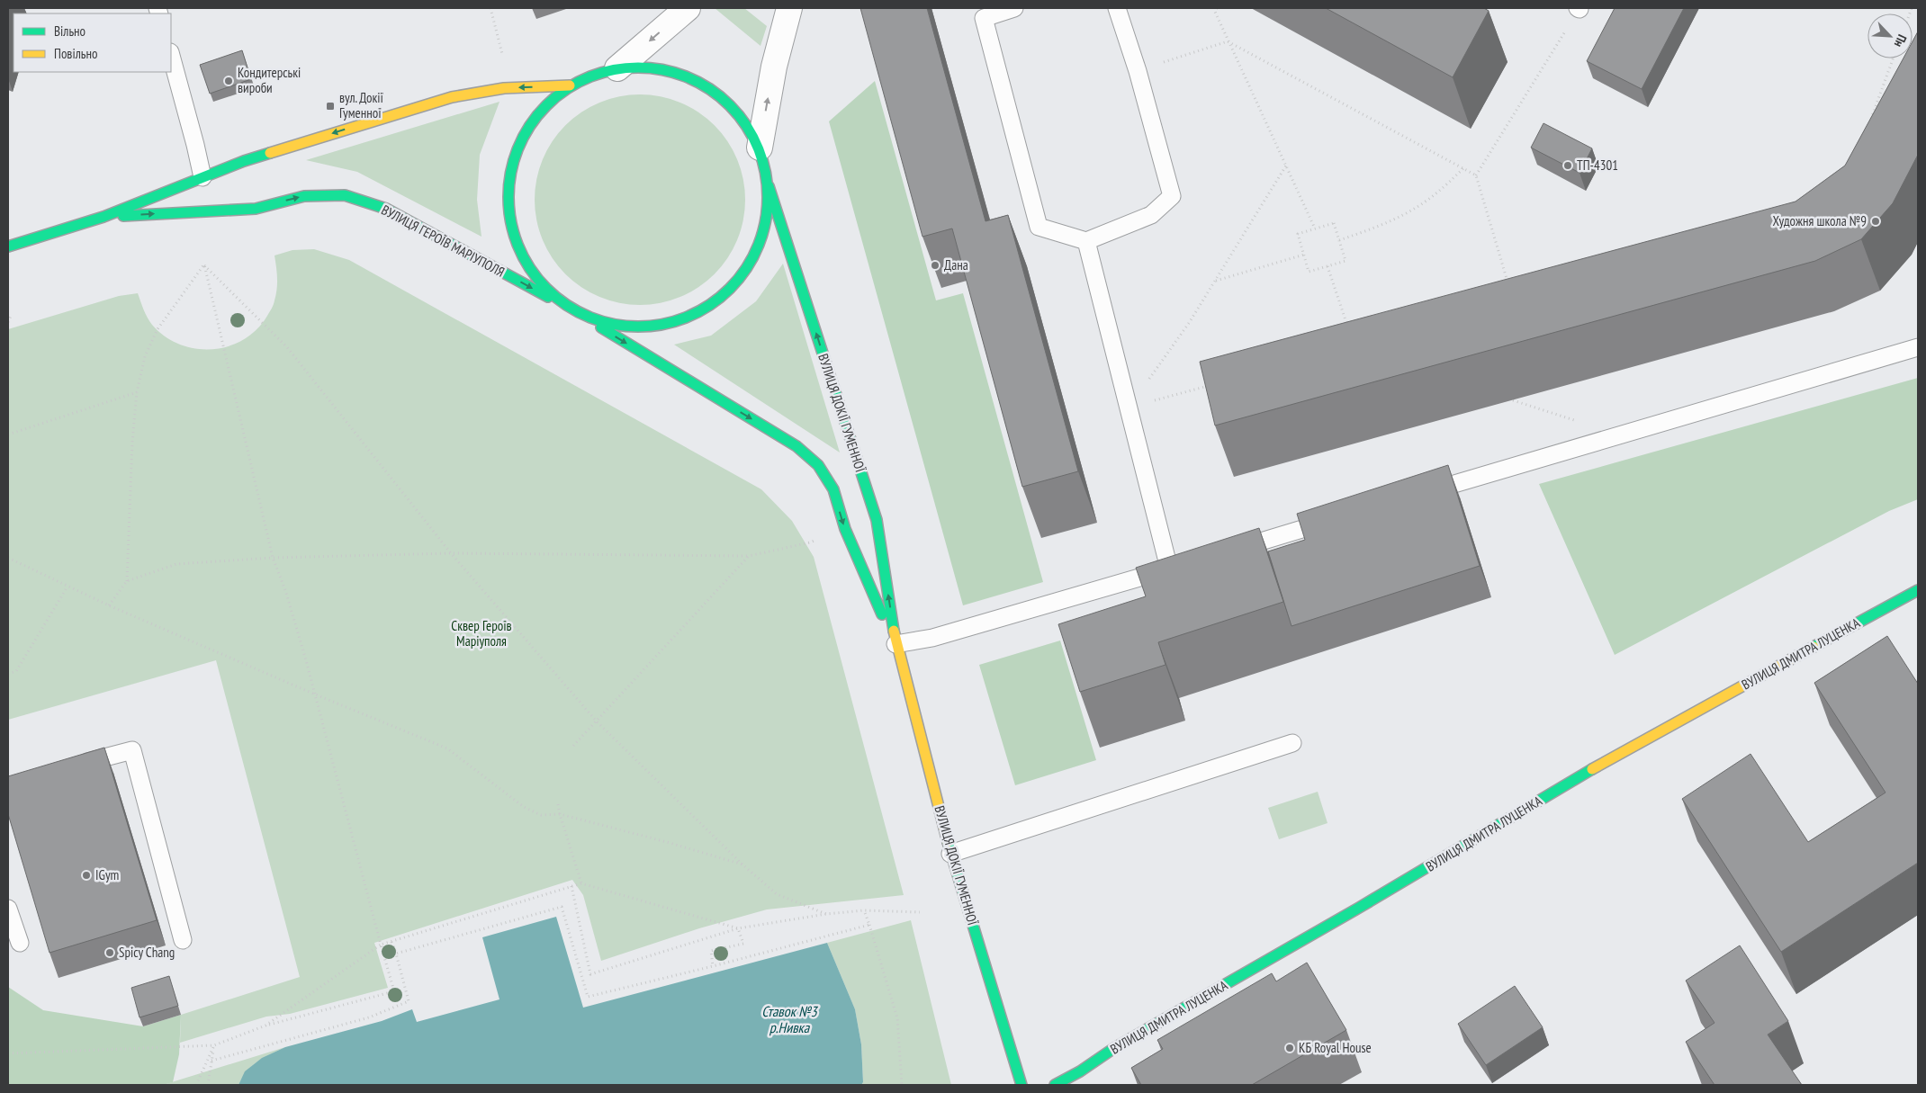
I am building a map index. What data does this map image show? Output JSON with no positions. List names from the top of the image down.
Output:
{
  "streets": {
    "street": ["ВУЛИЦЯ ГЕРОЇВ МАРІУПОЛЯ", "ВУЛИЦЯ ДОКІЇ ГУМЕННОЇ", "ВУЛИЦЯ ДМИТРА ЛУЦЕНКА"]
  },
  "crossings": [
    ["ВУЛИЦЯ ГЕРОЇВ МАРІУПОЛЯ", "ВУЛИЦЯ ДОКІЇ ГУМЕННОЇ"]
  ],
  "water": ["Ставок №3 р.Нивка"],
  "parks": ["Сквер Героїв Маріуполя"],
  "places": {
    "other": [
      "Кондитерські вироби",
      "ТП-4301",
      "Художня школа №9",
      "Дана",
      "IGym",
      "Spicy Chang",
      "КБ Royal House"
    ],
    "transit": ["вул. Докії Гуменної"]
  },
  "legend": ["Вільно", "Повільно"],
  "north": "bottom right"
}
